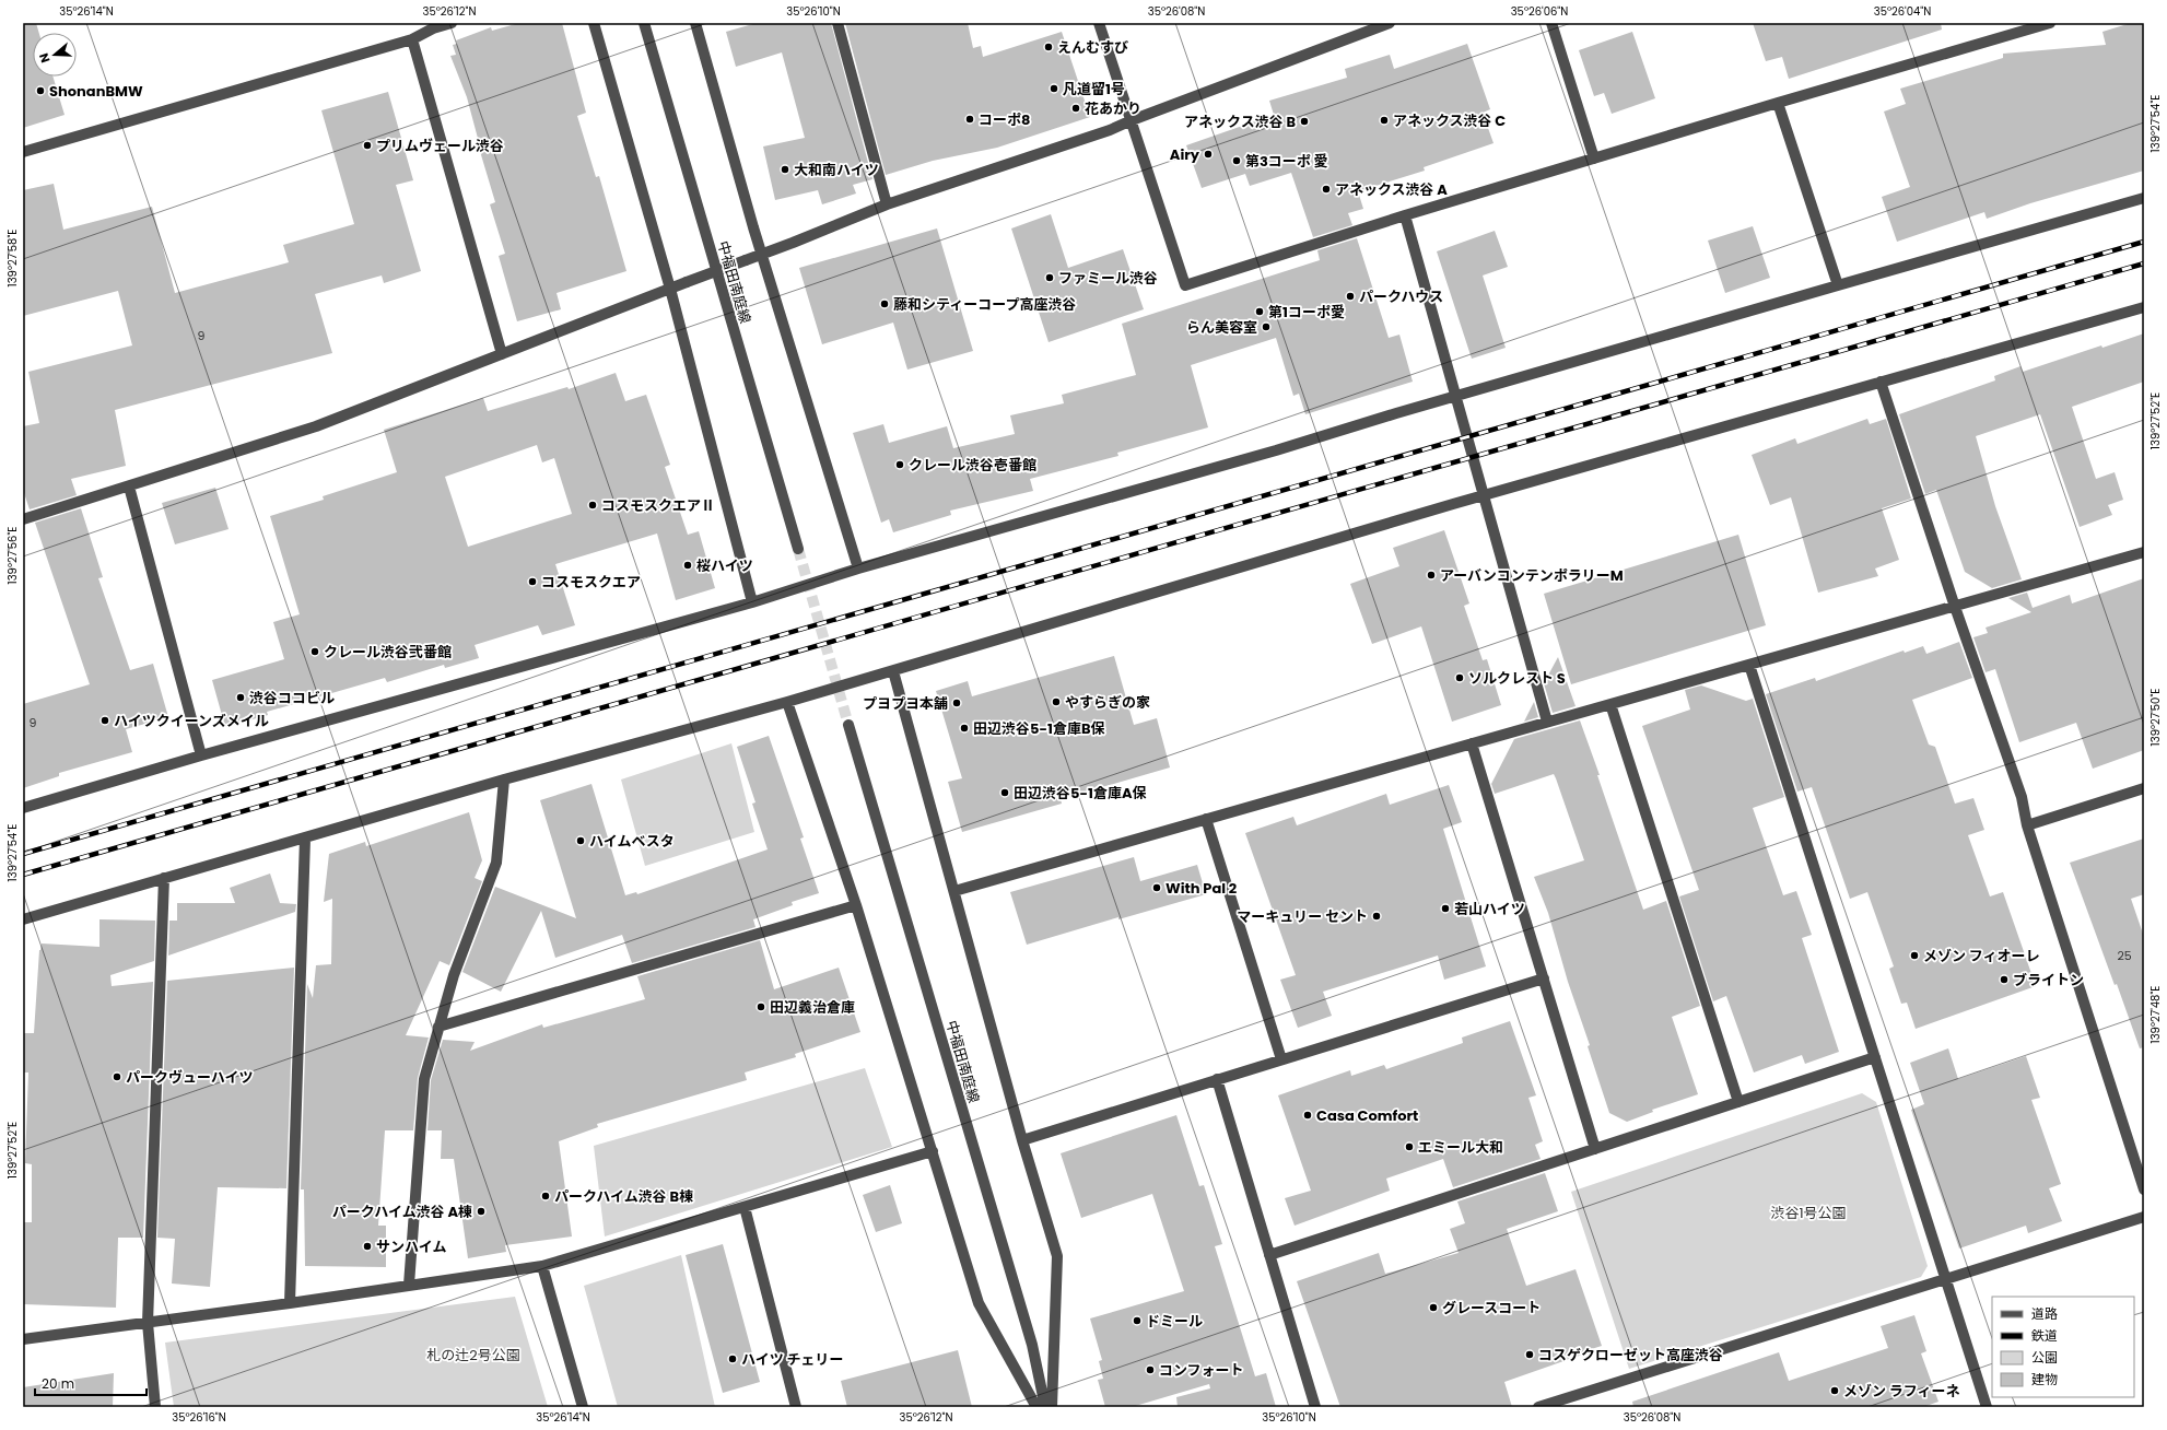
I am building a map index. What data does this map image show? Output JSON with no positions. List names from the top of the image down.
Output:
{
  "streets": {
    "street": ["中福田南庭線"]
  },
  "parks": ["渋谷1号公園", "札の辻2号公園"],
  "places": [
    "えんむすび",
    "凡道留1号",
    "ShonanBMW",
    "花あかり",
    "コーポ8",
    "アネックス渋谷 C",
    "アネックス渋谷 B",
    "プリムヴェール渋谷",
    "Airy",
    "第3コーポ 愛",
    "大和南ハイツ",
    "アネックス渋谷 A",
    "ファミール渋谷",
    "パークハウス",
    "藤和シティーコープ高座渋谷",
    "第1コーポ愛",
    "らん美容室",
    "クレール渋谷壱番館",
    "コスモスクエアⅡ",
    "桜ハイツ",
    "アーバンコンテンポラリーM",
    "コスモスクエア",
    "クレール渋谷弐番館",
    "ソルクレスト S",
    "渋谷ココビル",
    "やすらぎの家",
    "プヨプヨ本舗",
    "ハイツクイーンズメイル",
    "田辺渋谷5-1倉庫B保",
    "田辺渋谷5-1倉庫A保",
    "ハイムベスタ",
    "With Pal 2",
    "若山ハイツ",
    "マーキュリー セント",
    "メゾン フィオーレ",
    "ブライトン",
    "田辺義治倉庫",
    "パークヴューハイツ",
    "Casa Comfort",
    "エミール大和",
    "パークハイム渋谷 B棟",
    "パークハイム渋谷 A棟",
    "サンハイム",
    "グレースコート",
    "ドミール",
    "コスゲクローゼット高座渋谷",
    "ハイツ チェリー",
    "コンフォート",
    "メゾン ラフィーネ"
  ],
  "house_numbers": ["9", "9", "25"],
  "legend": [
    "道路",
    "鉄道",
    "公園",
    "建物"
  ],
  "scale_bar": "20 m",
  "north": "left",
  "coordinates": [
    "35°26'14\"N",
    "35°26'12\"N",
    "35°26'10\"N",
    "35°26'08\"N",
    "35°26'06\"N",
    "35°26'04\"N",
    "139°27'54\"E",
    "139°27'58\"E",
    "139°27'52\"E",
    "139°27'56\"E",
    "139°27'50\"E",
    "139°27'48\"E",
    "35°26'16\"N"
  ]
}
